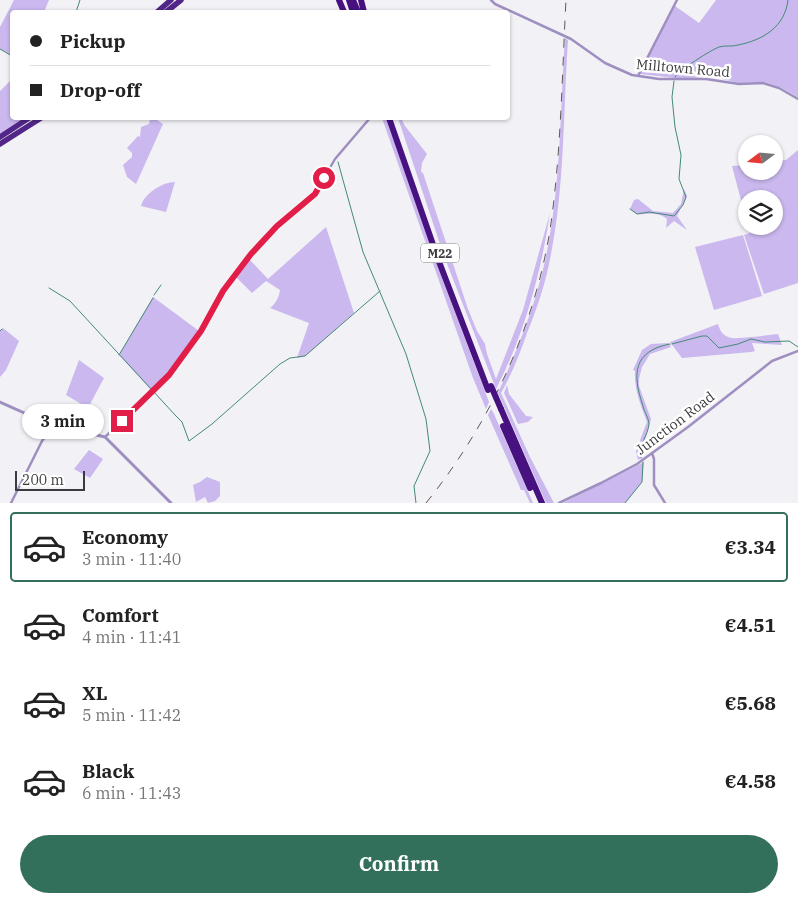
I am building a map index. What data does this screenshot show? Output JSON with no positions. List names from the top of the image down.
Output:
{
  "streets": {
    "highway": ["M22"],
    "street": ["Milltown Road", "Junction Road"]
  },
  "scale_bar": "200 m",
  "north": "left",
  "page": {
    "banner": ["Pickup", "Drop-off"],
    "bubble": "3 min",
    "scale": "200 m",
    "list": [
      {
        "name": "Economy",
        "note": "3 min · 11:40",
        "value": "€3.34"
      },
      {
        "name": "Comfort",
        "note": "4 min · 11:41",
        "value": "€4.51"
      },
      {
        "name": "XL",
        "note": "5 min · 11:42",
        "value": "€5.68"
      },
      {
        "name": "Black",
        "note": "6 min · 11:43",
        "value": "€4.58"
      }
    ],
    "buttons": "Confirm"
  }
}
